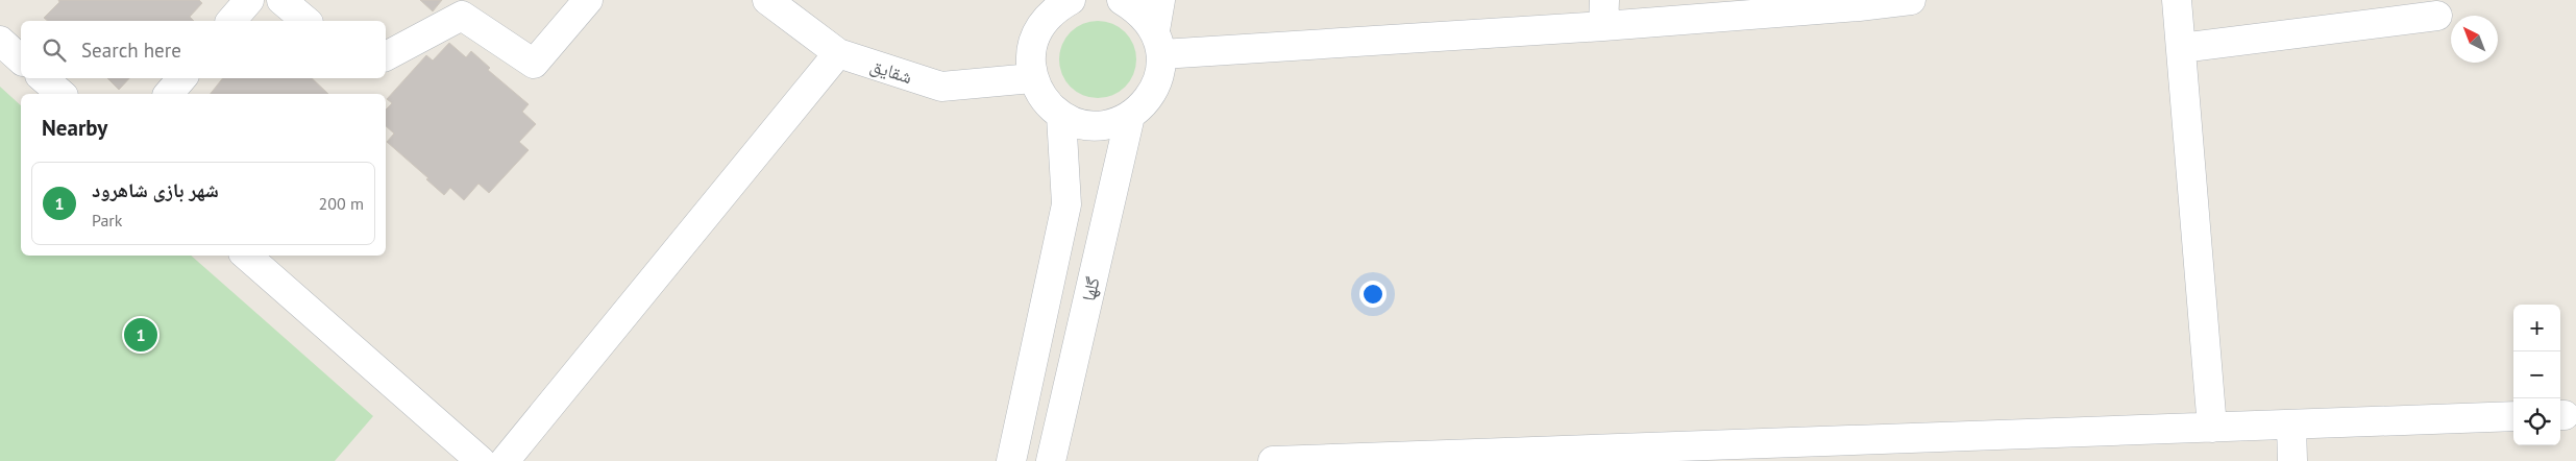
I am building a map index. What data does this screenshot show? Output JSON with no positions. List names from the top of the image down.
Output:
{
  "streets": {
    "street": ["شقایق", "گلها"]
  },
  "north": "top left",
  "page": {
    "search": "Search here",
    "heading": "Nearby",
    "list": [
      {
        "mark": "1",
        "name": "شهر بازی شاهرود",
        "note": "Park",
        "value": "200 m"
      }
    ],
    "map_buttons": ["+", "−"],
    "pins": "1"
  }
}
